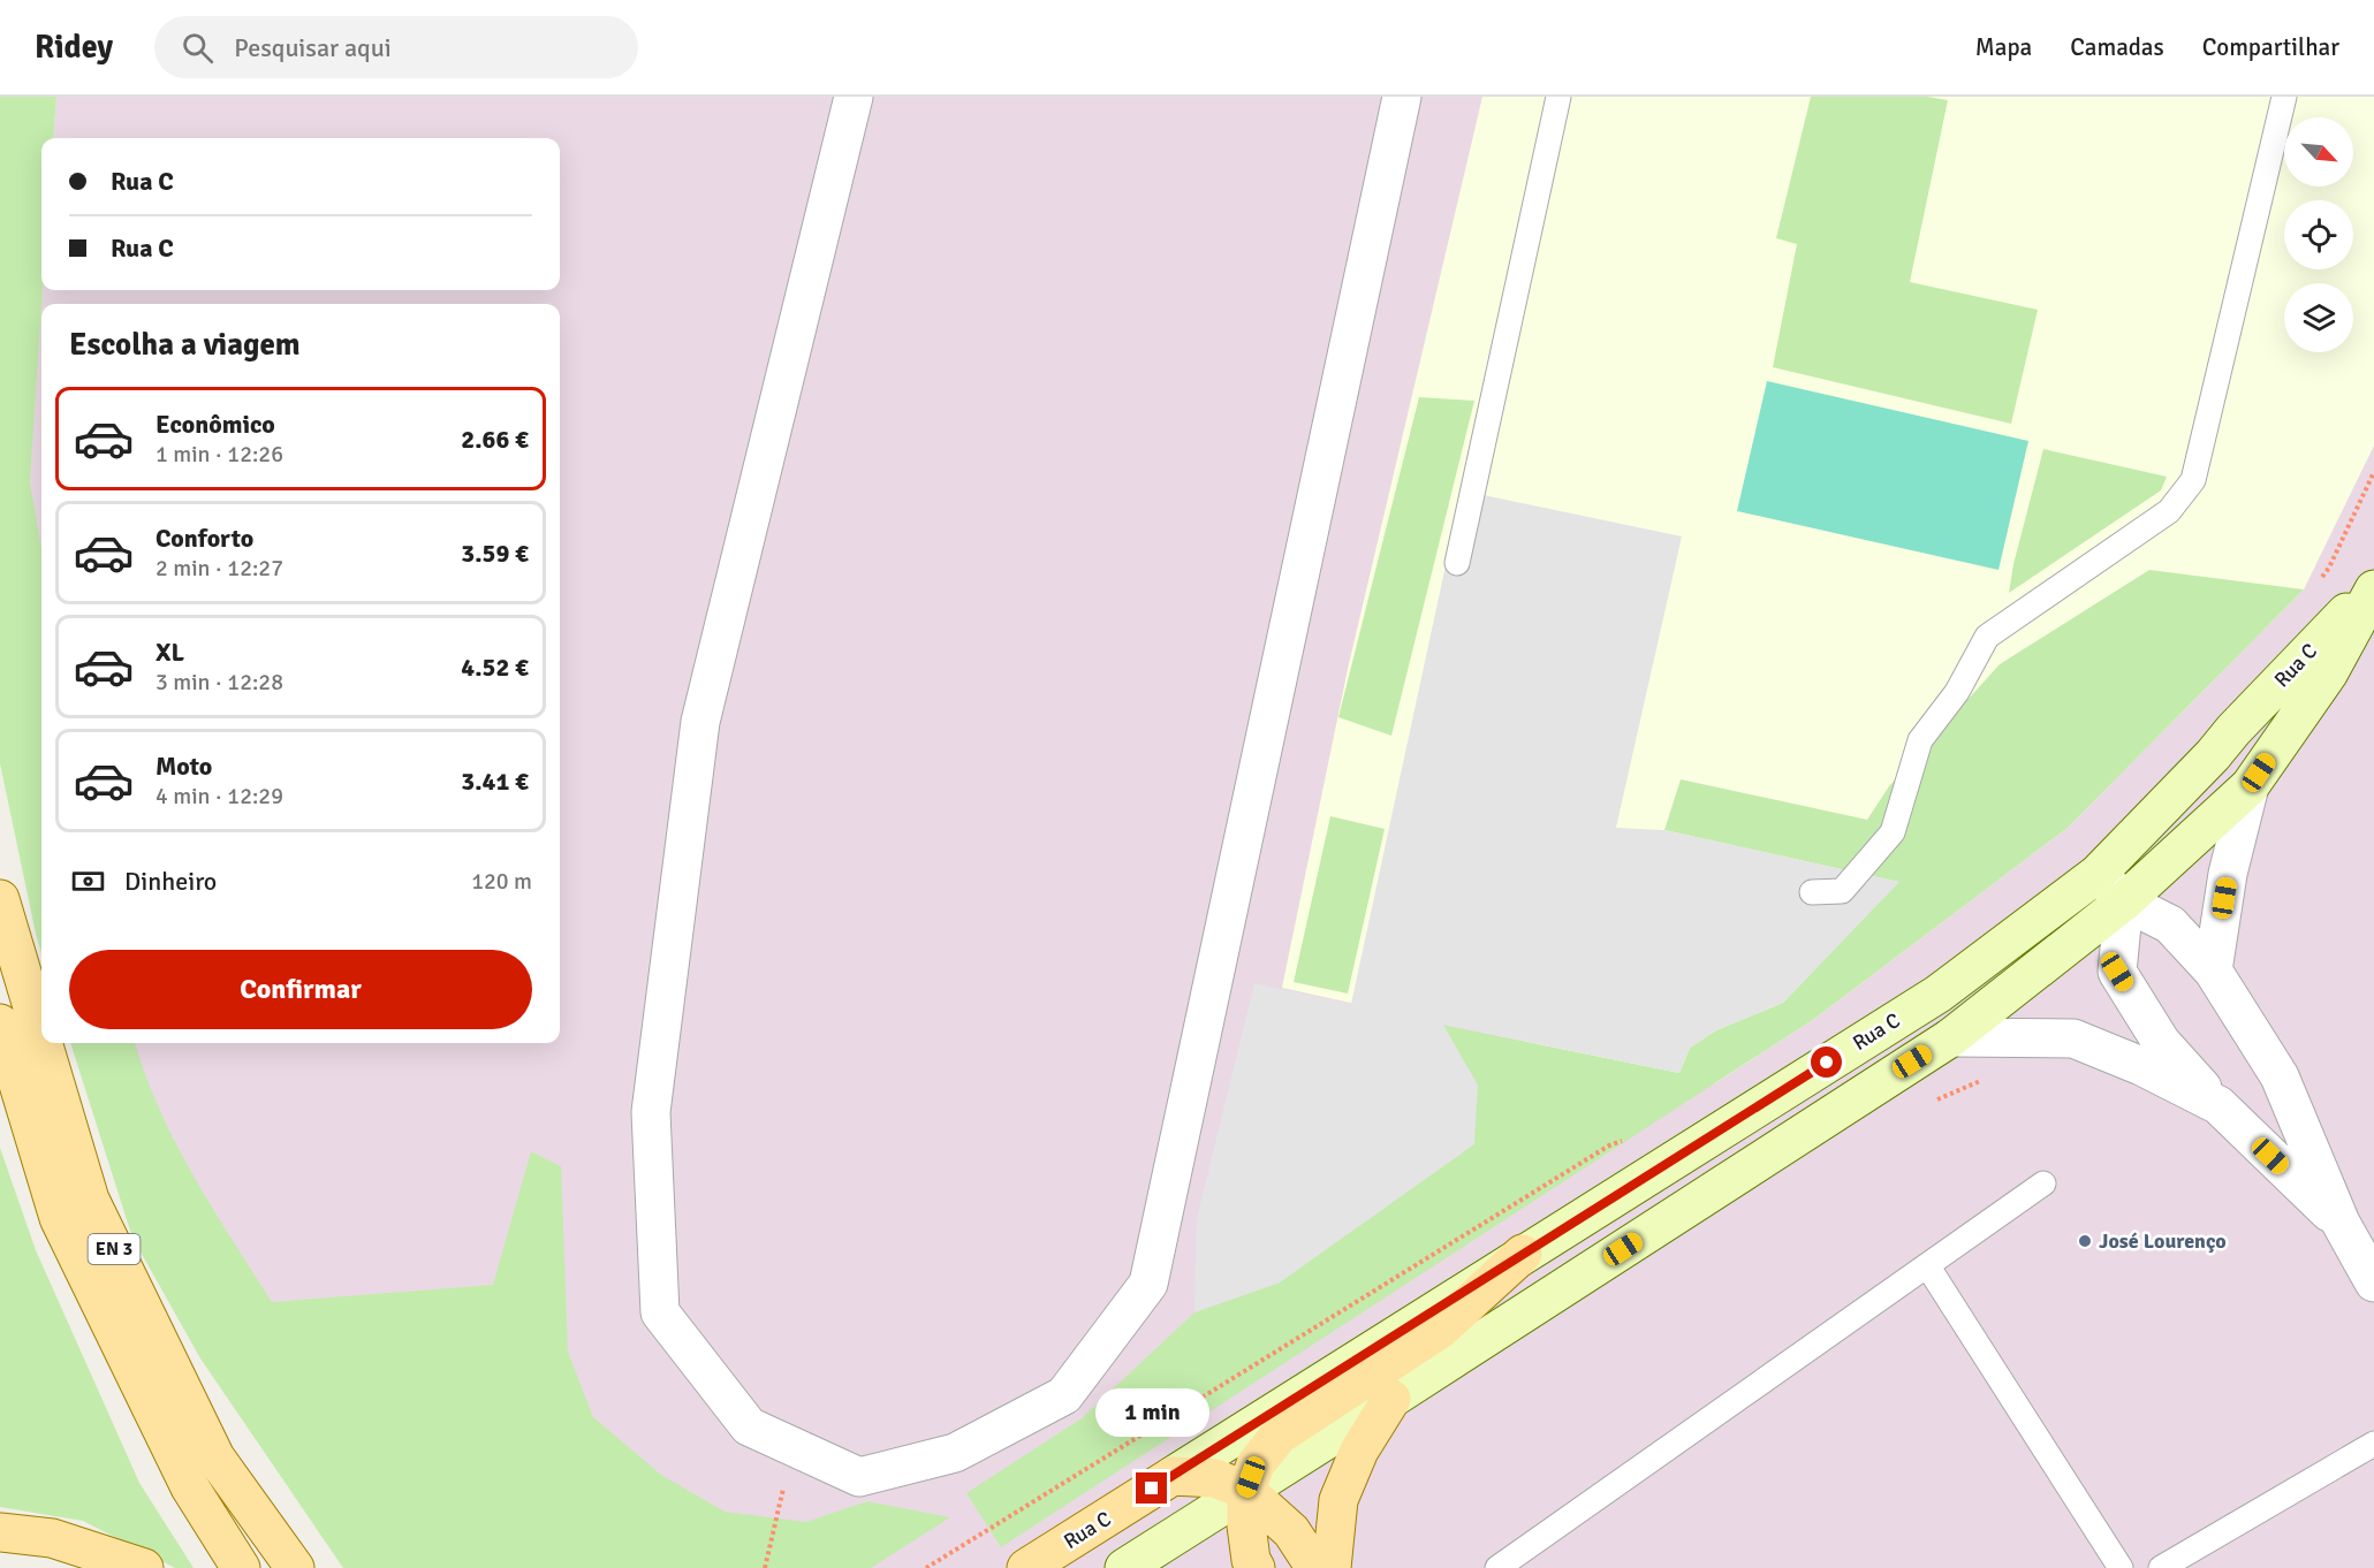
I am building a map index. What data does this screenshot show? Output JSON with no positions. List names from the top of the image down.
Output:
{
  "streets": {
    "main road": ["Rua C", "EN 3"]
  },
  "places": ["José Lourenço"],
  "north": "bottom right",
  "page": {
    "header": "Ridey",
    "search": "Pesquisar aqui",
    "nav": ["Mapa", "Camadas", "Compartilhar"],
    "banner": ["Rua C", "Rua C"],
    "heading": "Escolha a viagem",
    "list": [
      {
        "name": "Econômico",
        "note": "1 min · 12:26",
        "value": "2.66 €"
      },
      {
        "name": "Conforto",
        "note": "2 min · 12:27",
        "value": "3.59 €"
      },
      {
        "name": "XL",
        "note": "3 min · 12:28",
        "value": "4.52 €"
      },
      {
        "name": "Moto",
        "note": "4 min · 12:29",
        "value": "3.41 €"
      }
    ],
    "pay": ["Dinheiro", "120 m"],
    "buttons": "Confirmar",
    "bubble": "1 min"
  }
}
